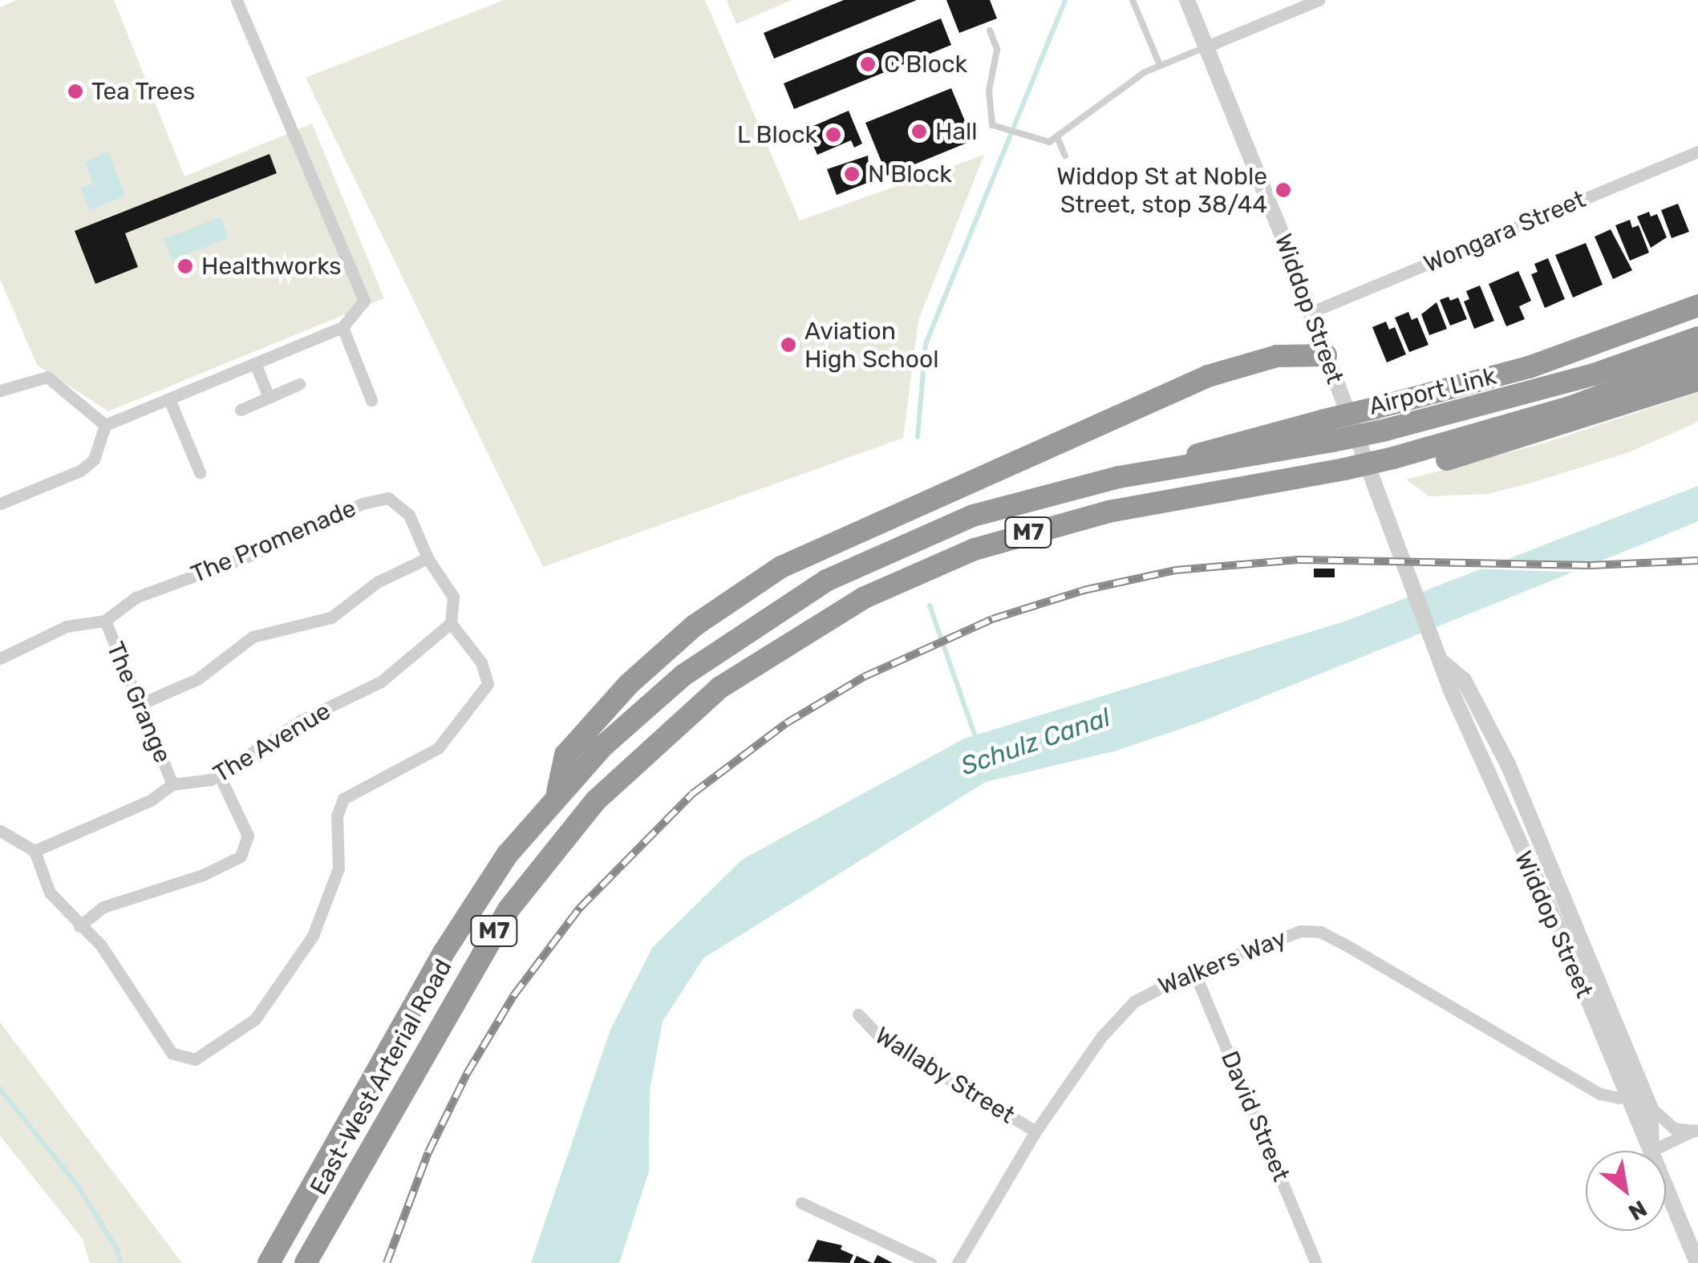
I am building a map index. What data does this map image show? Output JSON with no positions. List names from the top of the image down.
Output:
{
  "streets": {
    "highway": ["Airport Link", "M7", "East-West Arterial Road"],
    "street": [
      "Wongara Street",
      "Widdop Street",
      "The Promenade",
      "The Grange",
      "The Avenue",
      "Walkers Way",
      "Wallaby Street",
      "David Street"
    ]
  },
  "crossings": [
    ["Wongara Street", "Widdop Street"],
    ["Widdop Street", "Walkers Way"],
    ["Airport Link", "East-West Arterial Road"],
    ["The Promenade", "The Grange"],
    ["The Promenade", "The Avenue"],
    ["The Grange", "The Avenue"],
    ["Walkers Way", "Wallaby Street"],
    ["Walkers Way", "David Street"]
  ],
  "water": ["Schulz Canal"],
  "places": [
    "C Block",
    "Tea Trees",
    "Hall",
    "L Block",
    "N Block",
    "Widdop St at Noble Street, stop 38/44",
    "Healthworks",
    "Aviation High School"
  ],
  "north": "bottom right"
}
